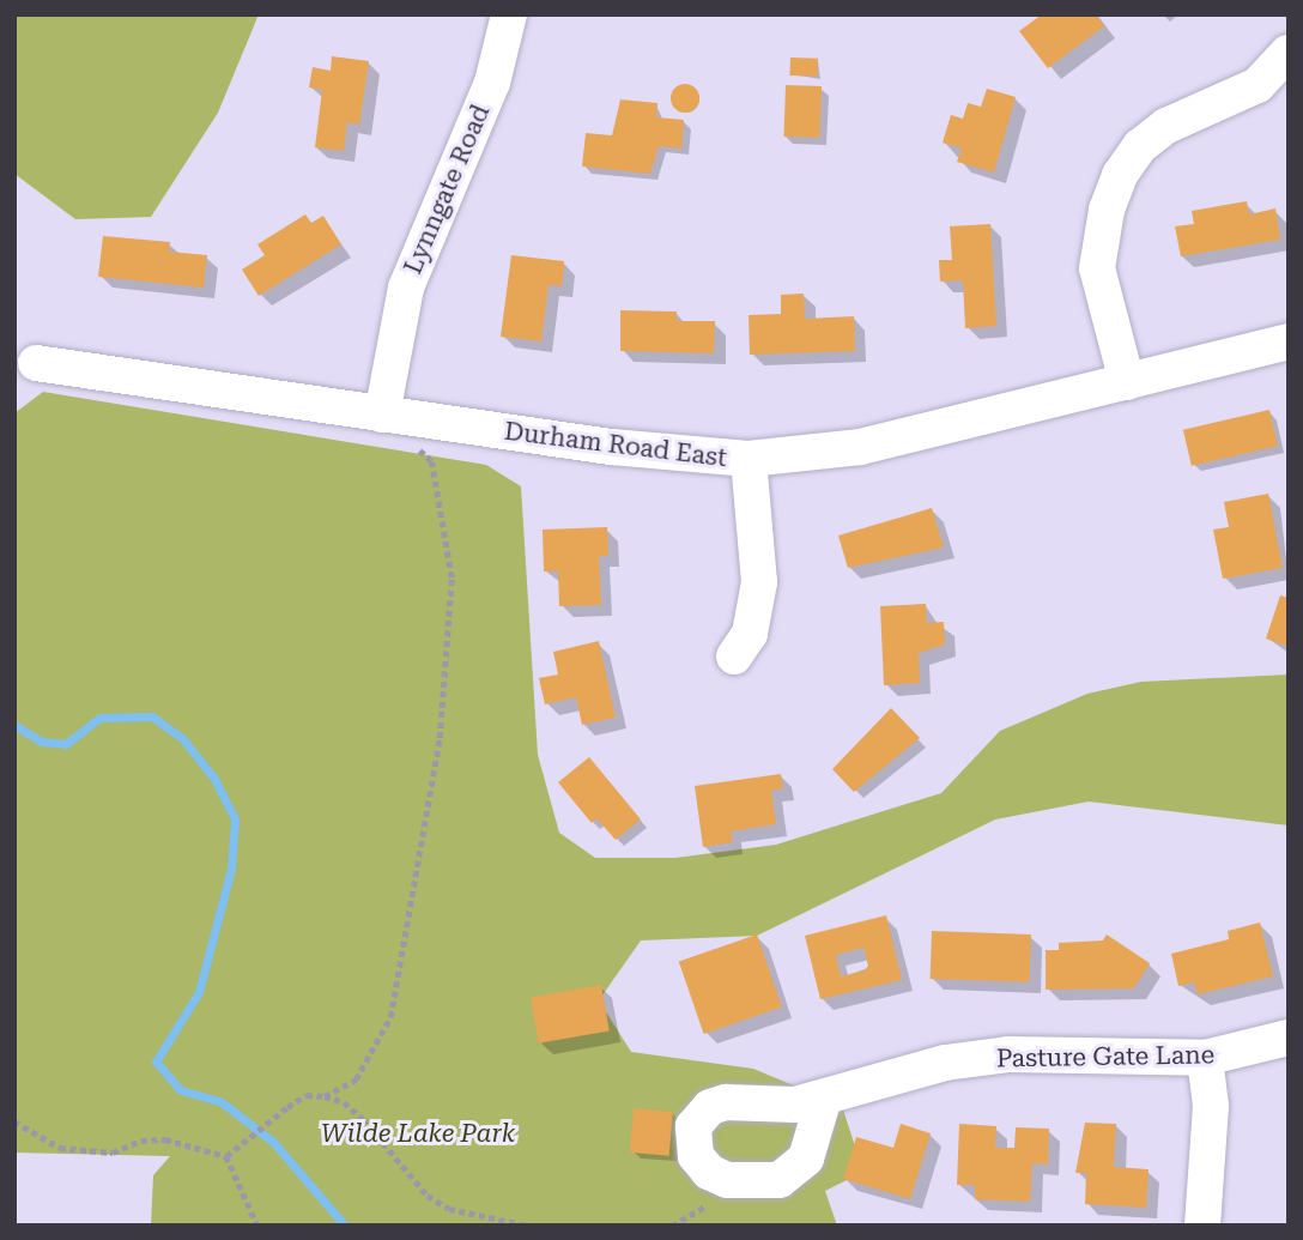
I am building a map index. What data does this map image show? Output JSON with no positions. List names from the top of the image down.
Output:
{
  "streets": {
    "street": ["Lynngate Road", "Durham Road East", "Pasture Gate Lane"]
  },
  "crossings": [
    ["Lynngate Road", "Durham Road East"]
  ],
  "parks": ["Wilde Lake Park"]
}
